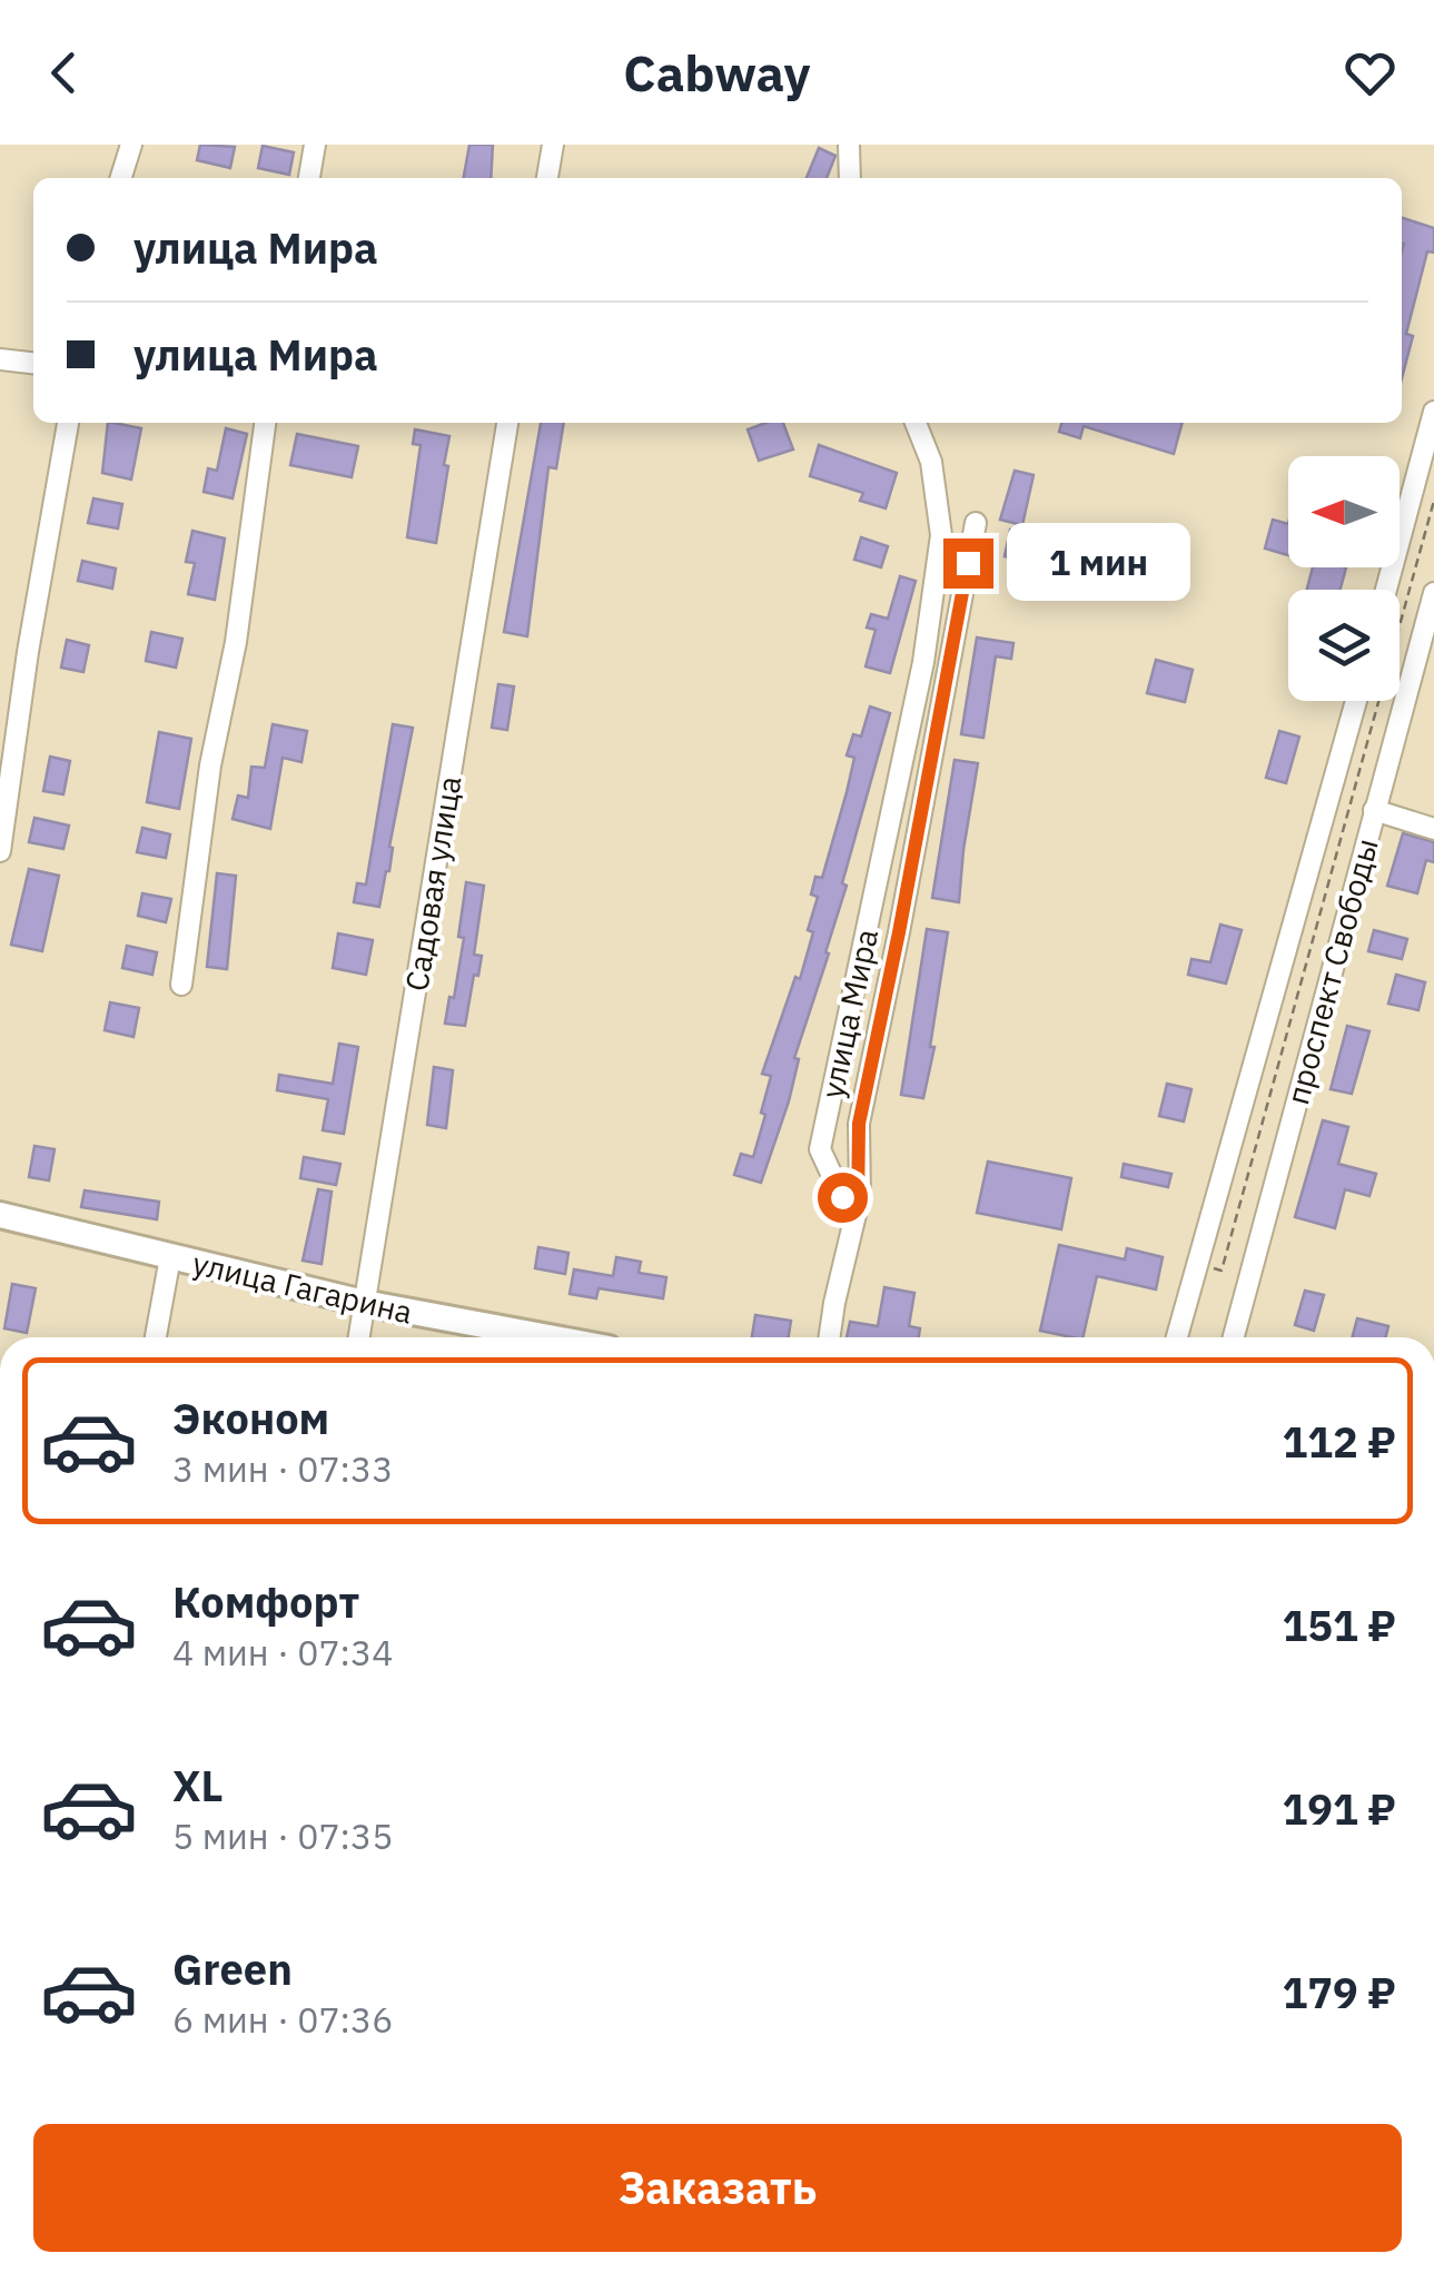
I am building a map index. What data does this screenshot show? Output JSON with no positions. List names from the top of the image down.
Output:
{
  "streets": {
    "main road": ["улица Гагарина"],
    "street": ["Садовая улица", "проспект Свободы", "улица Мира"]
  },
  "crossings": [
    ["Садовая улица", "улица Гагарина"]
  ],
  "north": "left",
  "page": {
    "header": "Cabway",
    "banner": ["улица Мира", "улица Мира"],
    "bubble": "1 мин",
    "list": [
      {
        "name": "Эконом",
        "note": "3 мин · 07:33",
        "value": "112 ₽"
      },
      {
        "name": "Комфорт",
        "note": "4 мин · 07:34",
        "value": "151 ₽"
      },
      {
        "name": "XL",
        "note": "5 мин · 07:35",
        "value": "191 ₽"
      },
      {
        "name": "Green",
        "note": "6 мин · 07:36",
        "value": "179 ₽"
      }
    ],
    "buttons": "Заказать"
  }
}
